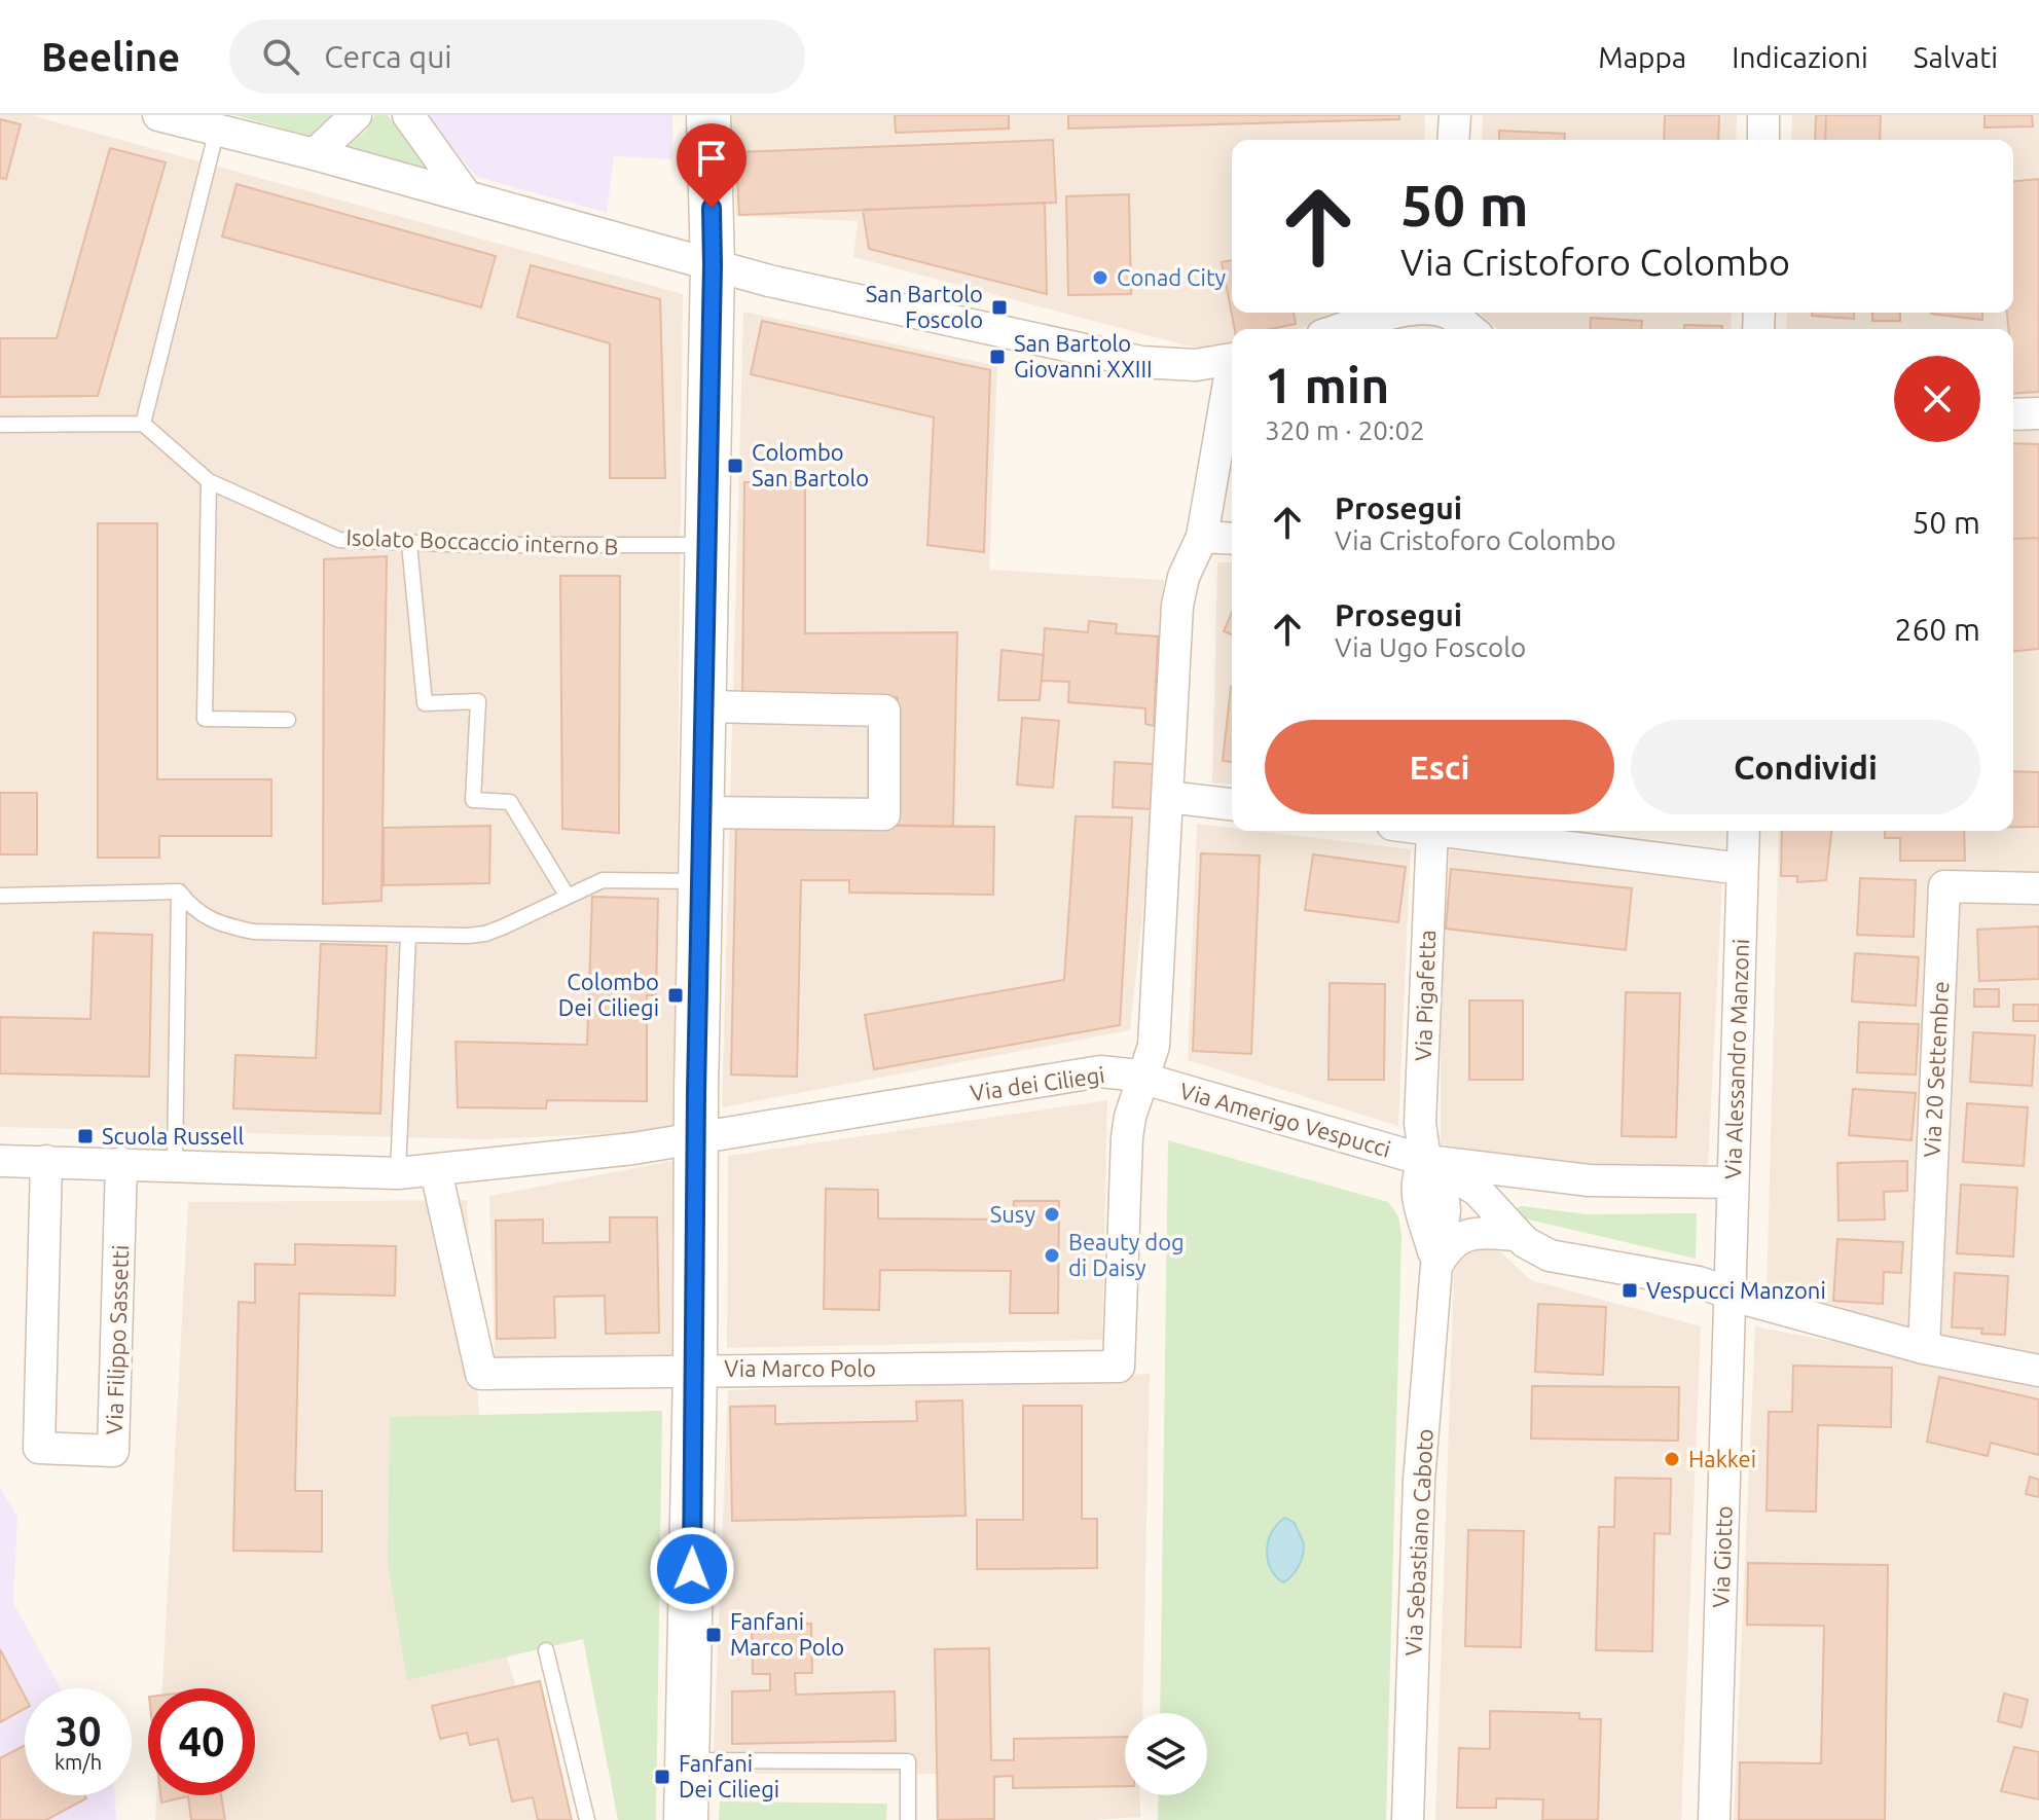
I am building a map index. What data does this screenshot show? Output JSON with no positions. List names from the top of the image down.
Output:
{
  "streets": {
    "street": [
      "Via Pigafetta",
      "Via Alessandro Manzoni",
      "Via 20 Settembre",
      "Via dei Ciliegi",
      "Via Amerigo Vespucci",
      "Via Filippo Sassetti",
      "Via Marco Polo",
      "Via Sebastiano Caboto",
      "Via Giotto"
    ],
    "lane": ["Isolato Boccaccio interno B"]
  },
  "crossings": [
    ["Via Pigafetta", "Via Amerigo Vespucci"],
    ["Via Pigafetta", "Via Sebastiano Caboto"],
    ["Via Alessandro Manzoni", "Via Amerigo Vespucci"],
    ["Via Alessandro Manzoni", "Via Giotto"],
    ["Via 20 Settembre", "Via Amerigo Vespucci"],
    ["Via dei Ciliegi", "Via Amerigo Vespucci"],
    ["Via dei Ciliegi", "Via Marco Polo"],
    ["Via Amerigo Vespucci", "Via Marco Polo"],
    ["Via Amerigo Vespucci", "Via Sebastiano Caboto"],
    ["Via Amerigo Vespucci", "Via Giotto"]
  ],
  "places": {
    "other": [
      "Conad City",
      "Susy",
      "Beauty dog di Daisy",
      "Hakkei"
    ],
    "transit": [
      "San Bartolo Foscolo",
      "San Bartolo Giovanni XXIII",
      "Colombo San Bartolo",
      "Colombo Dei Ciliegi",
      "Scuola Russell",
      "Vespucci Manzoni",
      "Fanfani Marco Polo",
      "Fanfani Dei Ciliegi"
    ]
  },
  "page": {
    "header": "Beeline",
    "search": "Cerca qui",
    "nav": ["Mappa", "Indicazioni", "Salvati"],
    "turn": ["50 m", "Via Cristoforo Colombo"],
    "heading": ["1 min", "320 m · 20:02"],
    "list": [
      {
        "name": "Prosegui",
        "note": "Via Cristoforo Colombo",
        "value": "50 m"
      },
      {
        "name": "Prosegui",
        "note": "Via Ugo Foscolo",
        "value": "260 m"
      }
    ],
    "buttons": ["Esci", "Condividi"],
    "speed": "30 km/h",
    "limit": "40"
  }
}
